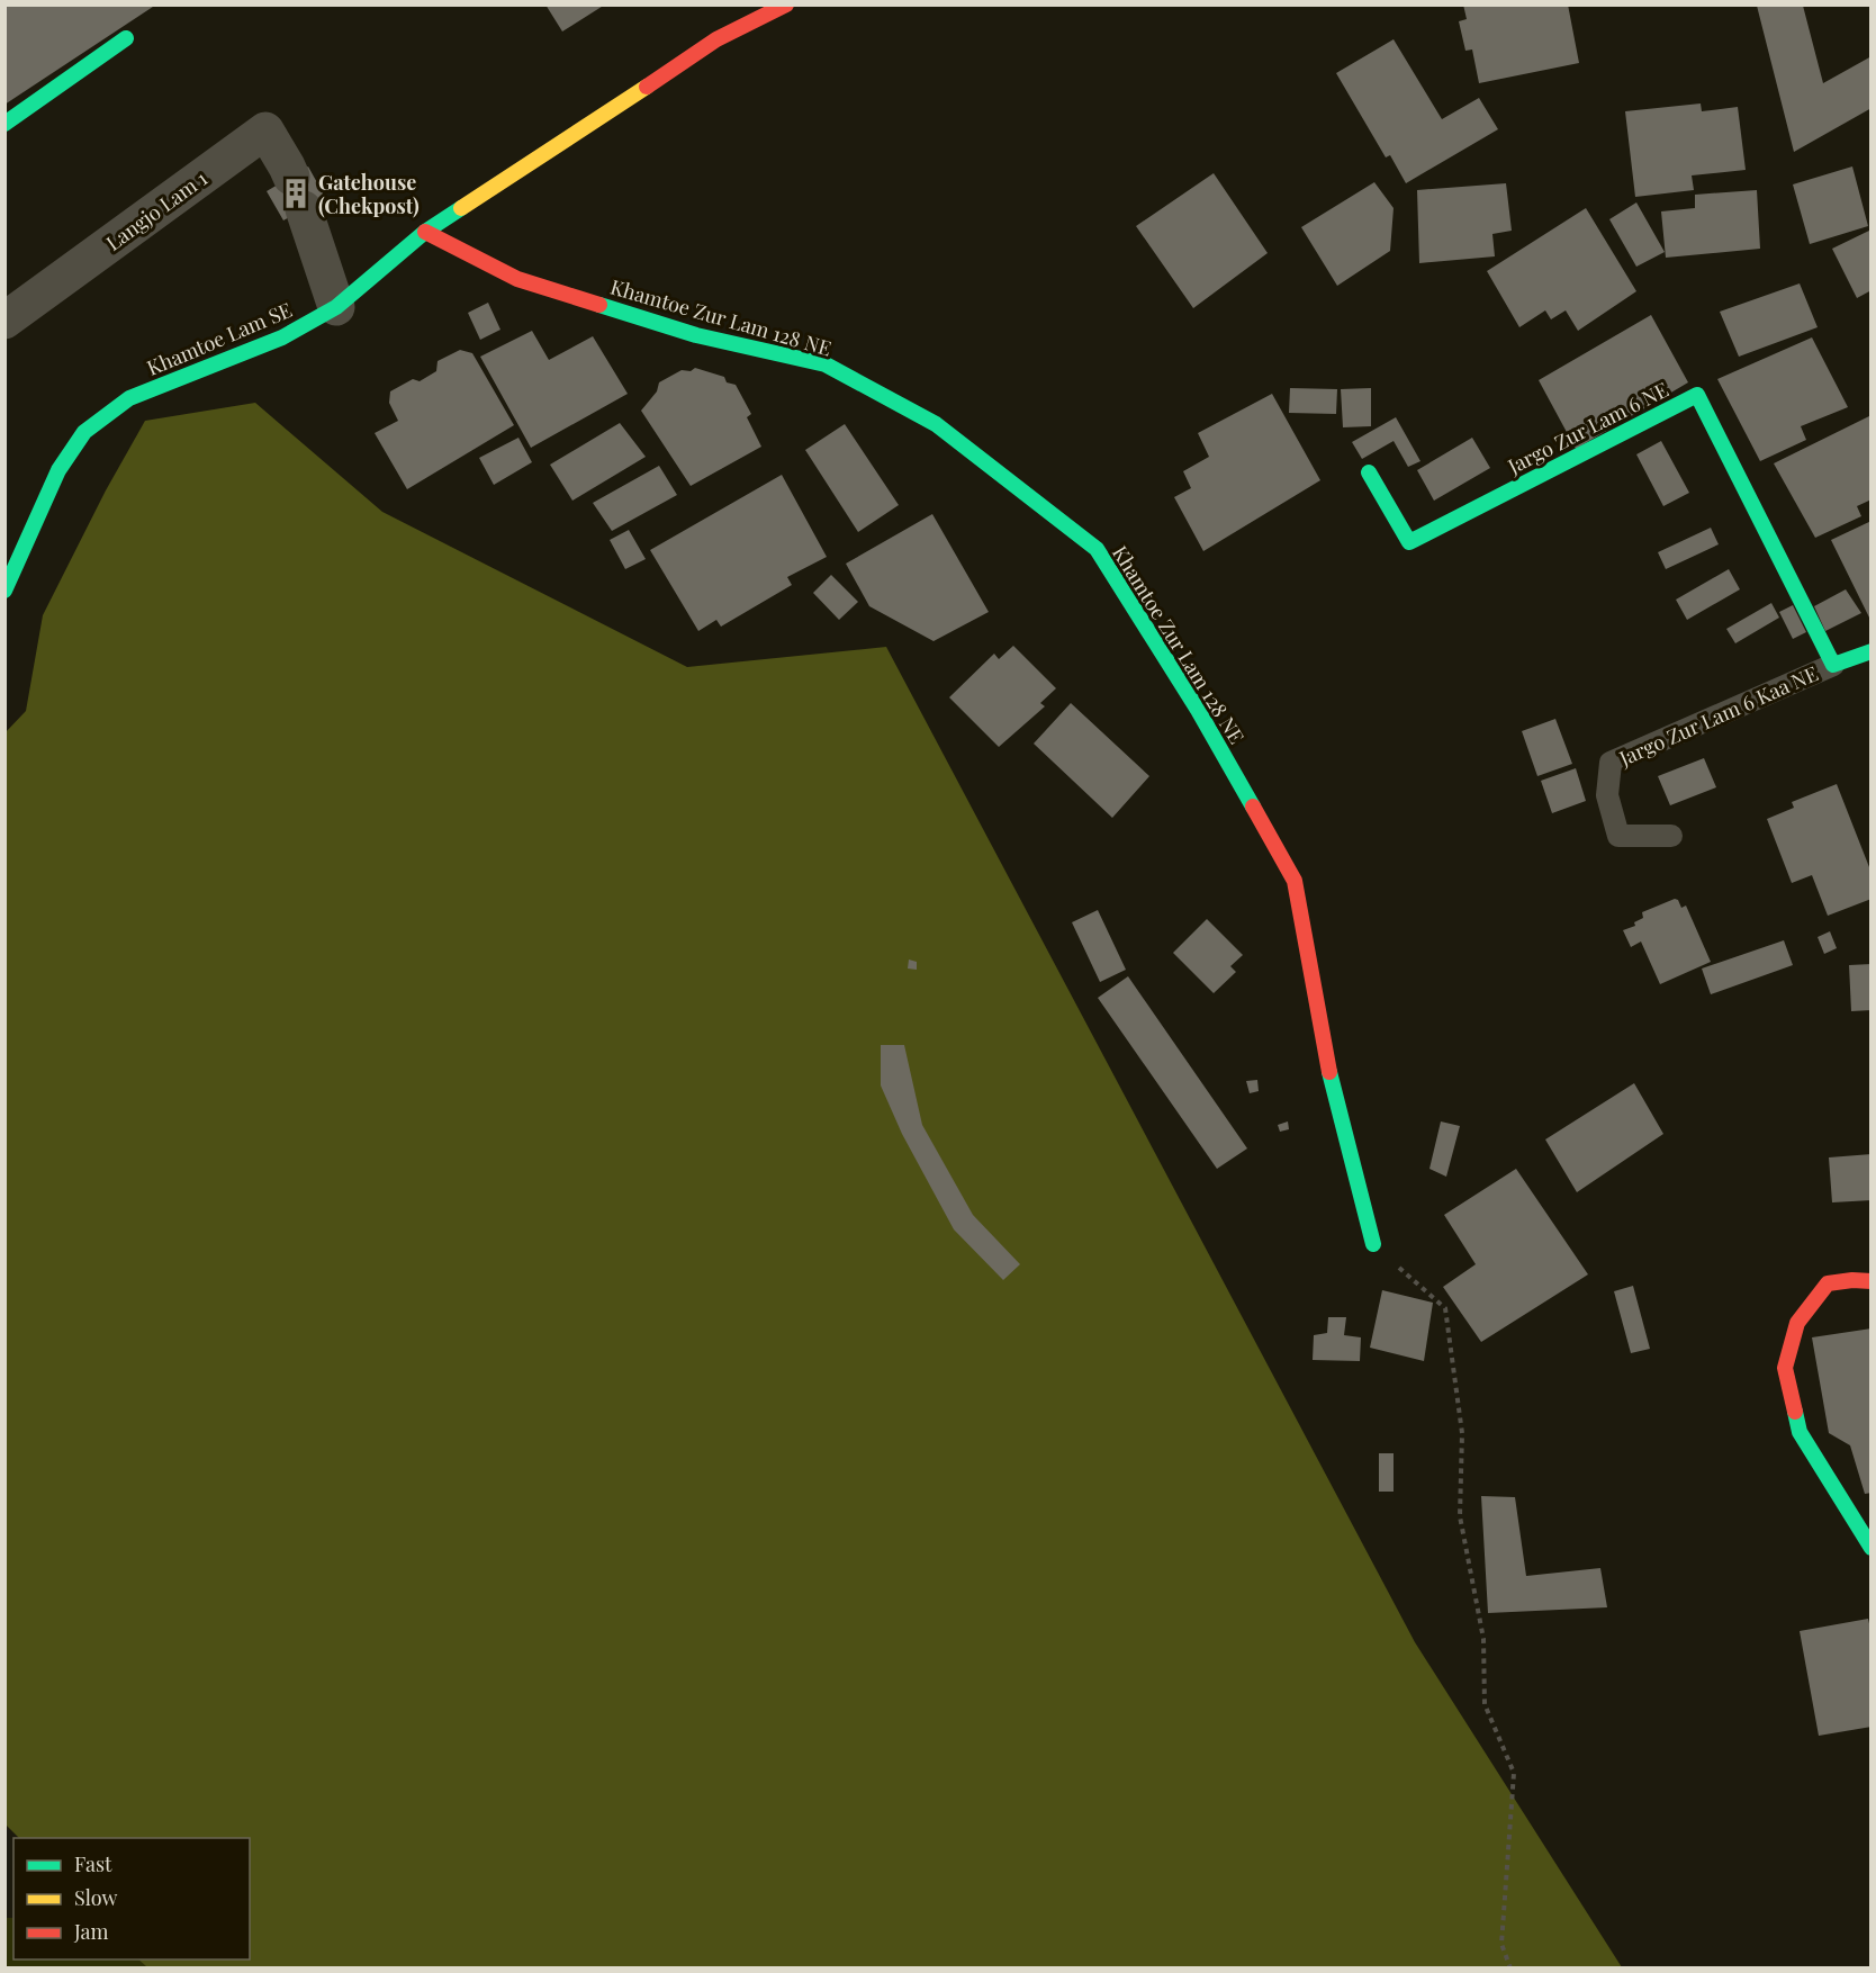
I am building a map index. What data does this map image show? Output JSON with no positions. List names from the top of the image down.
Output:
{
  "streets": {
    "street": [
      "Langjo Lam 1",
      "Khamtoe Zur Lam 128 NE",
      "Khamtoe Lam SE",
      "Jargo Zur Lam 6 NE"
    ],
    "lane": ["Jargo Zur Lam 6 Kaa NE"]
  },
  "crossings": [
    ["Langjo Lam 1", "Khamtoe Lam SE"],
    ["Khamtoe Zur Lam 128 NE", "Khamtoe Lam SE"],
    ["Jargo Zur Lam 6 NE", "Jargo Zur Lam 6 Kaa NE"]
  ],
  "places": {
    "building": ["Gatehouse (Chekpost)"]
  },
  "legend": ["Fast", "Slow", "Jam"]
}
